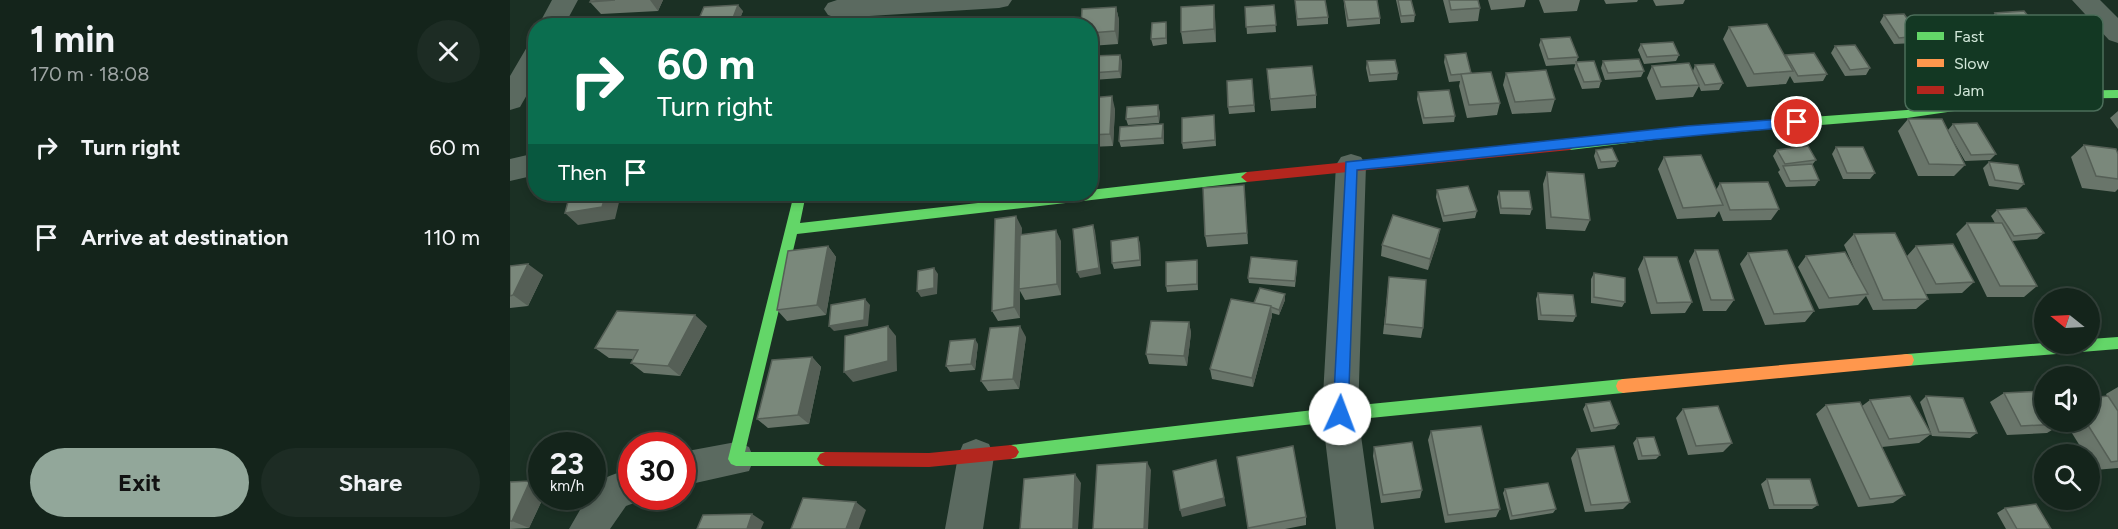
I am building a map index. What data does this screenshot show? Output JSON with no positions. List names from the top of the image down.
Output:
{
  "legend": ["Fast", "Slow", "Jam"],
  "north": "left",
  "page": {
    "heading": ["1 min", "170 m · 18:08"],
    "turn": ["60 m", "Turn right"],
    "list": [
      {
        "name": "Turn right",
        "value": "60 m"
      },
      {
        "name": "Arrive at destination",
        "value": "110 m"
      }
    ],
    "then": "Then",
    "speed": "23 km/h",
    "limit": "30",
    "buttons": ["Exit", "Share"]
  }
}
